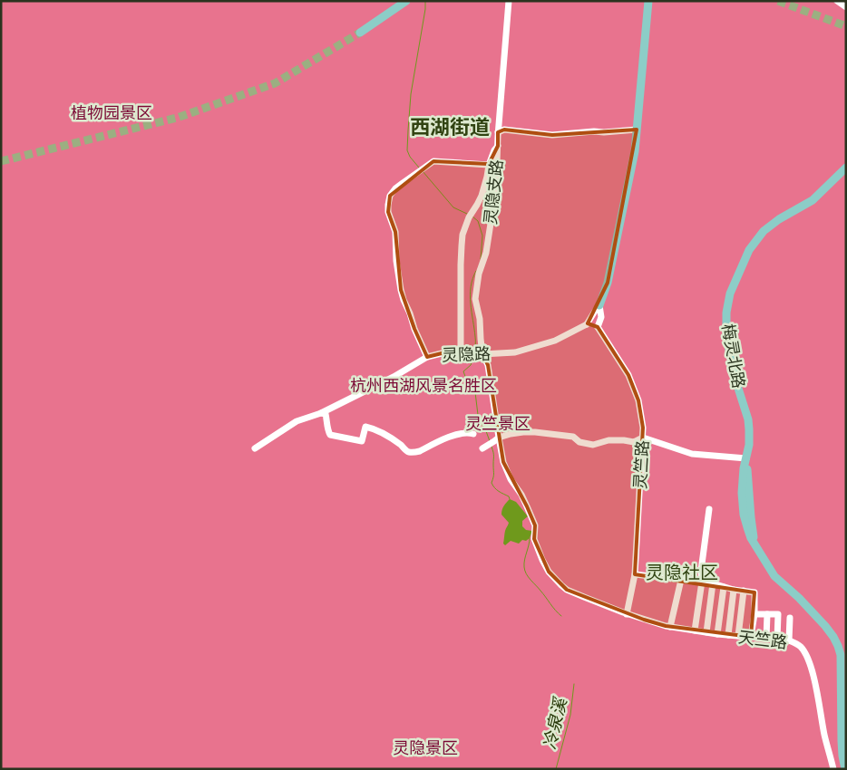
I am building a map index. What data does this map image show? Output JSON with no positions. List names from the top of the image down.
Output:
{
  "streets": {
    "main road": ["梅灵北路"],
    "street": [
      "灵隐支路",
      "灵隐路",
      "灵竺路",
      "天竺路"
    ]
  },
  "crossings": [
    ["灵隐支路", "灵隐路"],
    ["灵隐支路", "天竺路"],
    ["灵竺路", "天竺路"]
  ],
  "districts": ["西湖街道", "灵隐社区"],
  "water": ["冷泉溪"],
  "parks": [
    "植物园景区",
    "杭州西湖风景名胜区",
    "灵竺景区",
    "灵隐景区"
  ]
}
